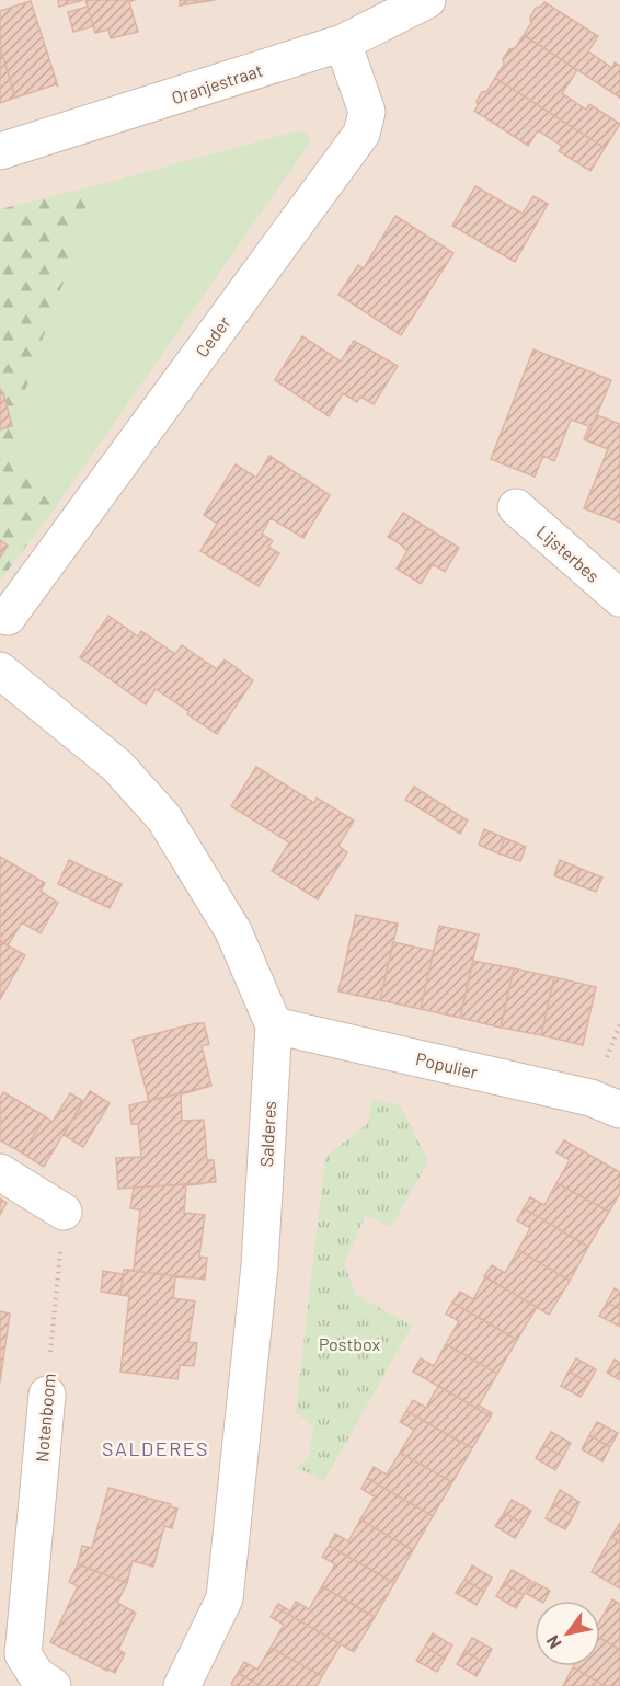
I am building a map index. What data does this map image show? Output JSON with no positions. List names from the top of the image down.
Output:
{
  "streets": {
    "street": [
      "Oranjestraat",
      "Ceder",
      "Lijsterbes",
      "Populier",
      "Salderes",
      "Notenboom"
    ]
  },
  "crossings": [
    ["Oranjestraat", "Ceder"],
    ["Populier", "Salderes"]
  ],
  "districts": ["SALDERES"],
  "parks": ["Postbox"],
  "north": "bottom left"
}
